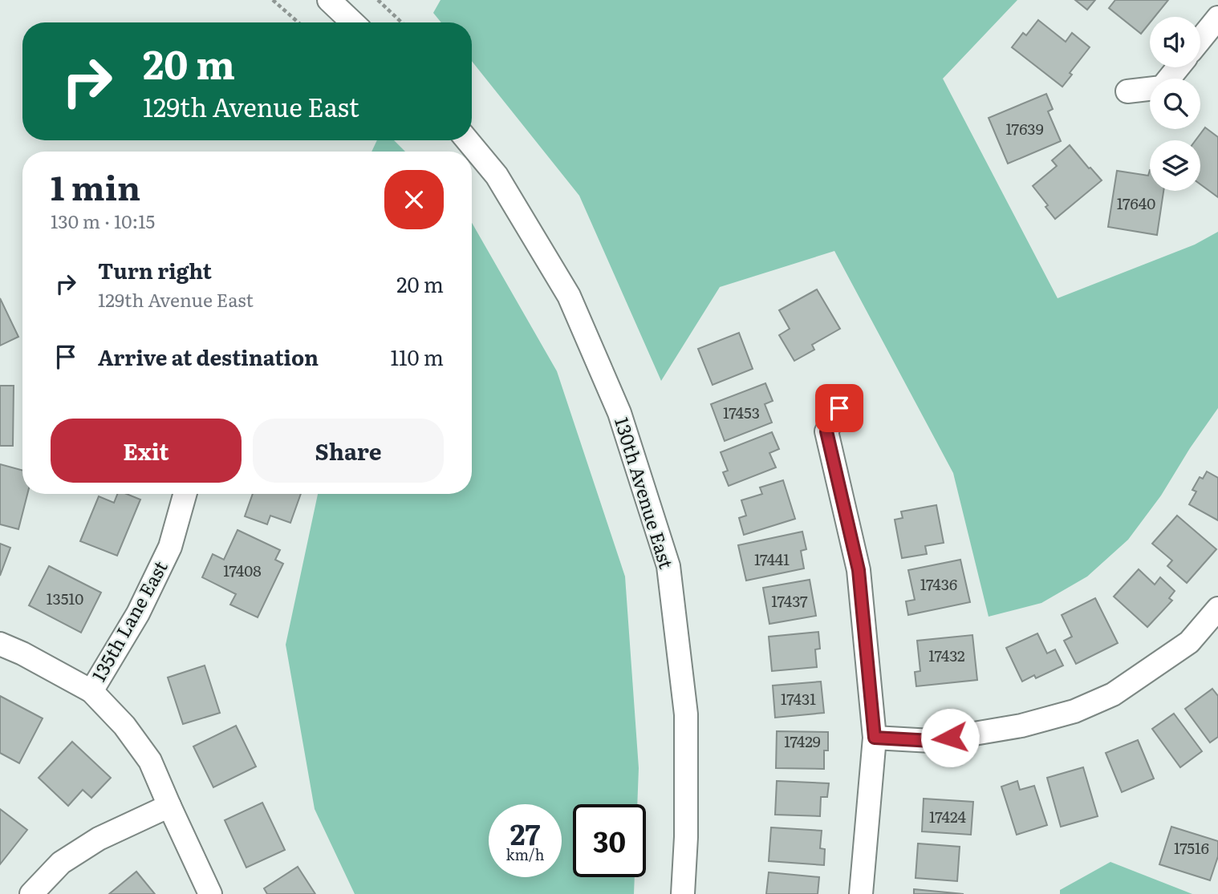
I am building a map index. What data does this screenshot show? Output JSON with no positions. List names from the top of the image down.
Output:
{
  "streets": {
    "street": ["130th Avenue East", "135th Lane East"]
  },
  "house_numbers": [
    "17639",
    "17640",
    "17453",
    "17441",
    "17408",
    "17436",
    "13510",
    "17437",
    "17432",
    "17431",
    "17429",
    "17424",
    "17516"
  ],
  "page": {
    "turn": ["20 m", "129th Avenue East"],
    "heading": ["1 min", "130 m · 10:15"],
    "list": [
      {
        "name": "Turn right",
        "note": "129th Avenue East",
        "value": "20 m"
      },
      {
        "name": "Arrive at destination",
        "value": "110 m"
      }
    ],
    "buttons": ["Exit", "Share"],
    "speed": "27 km/h",
    "limit": "30"
  }
}
